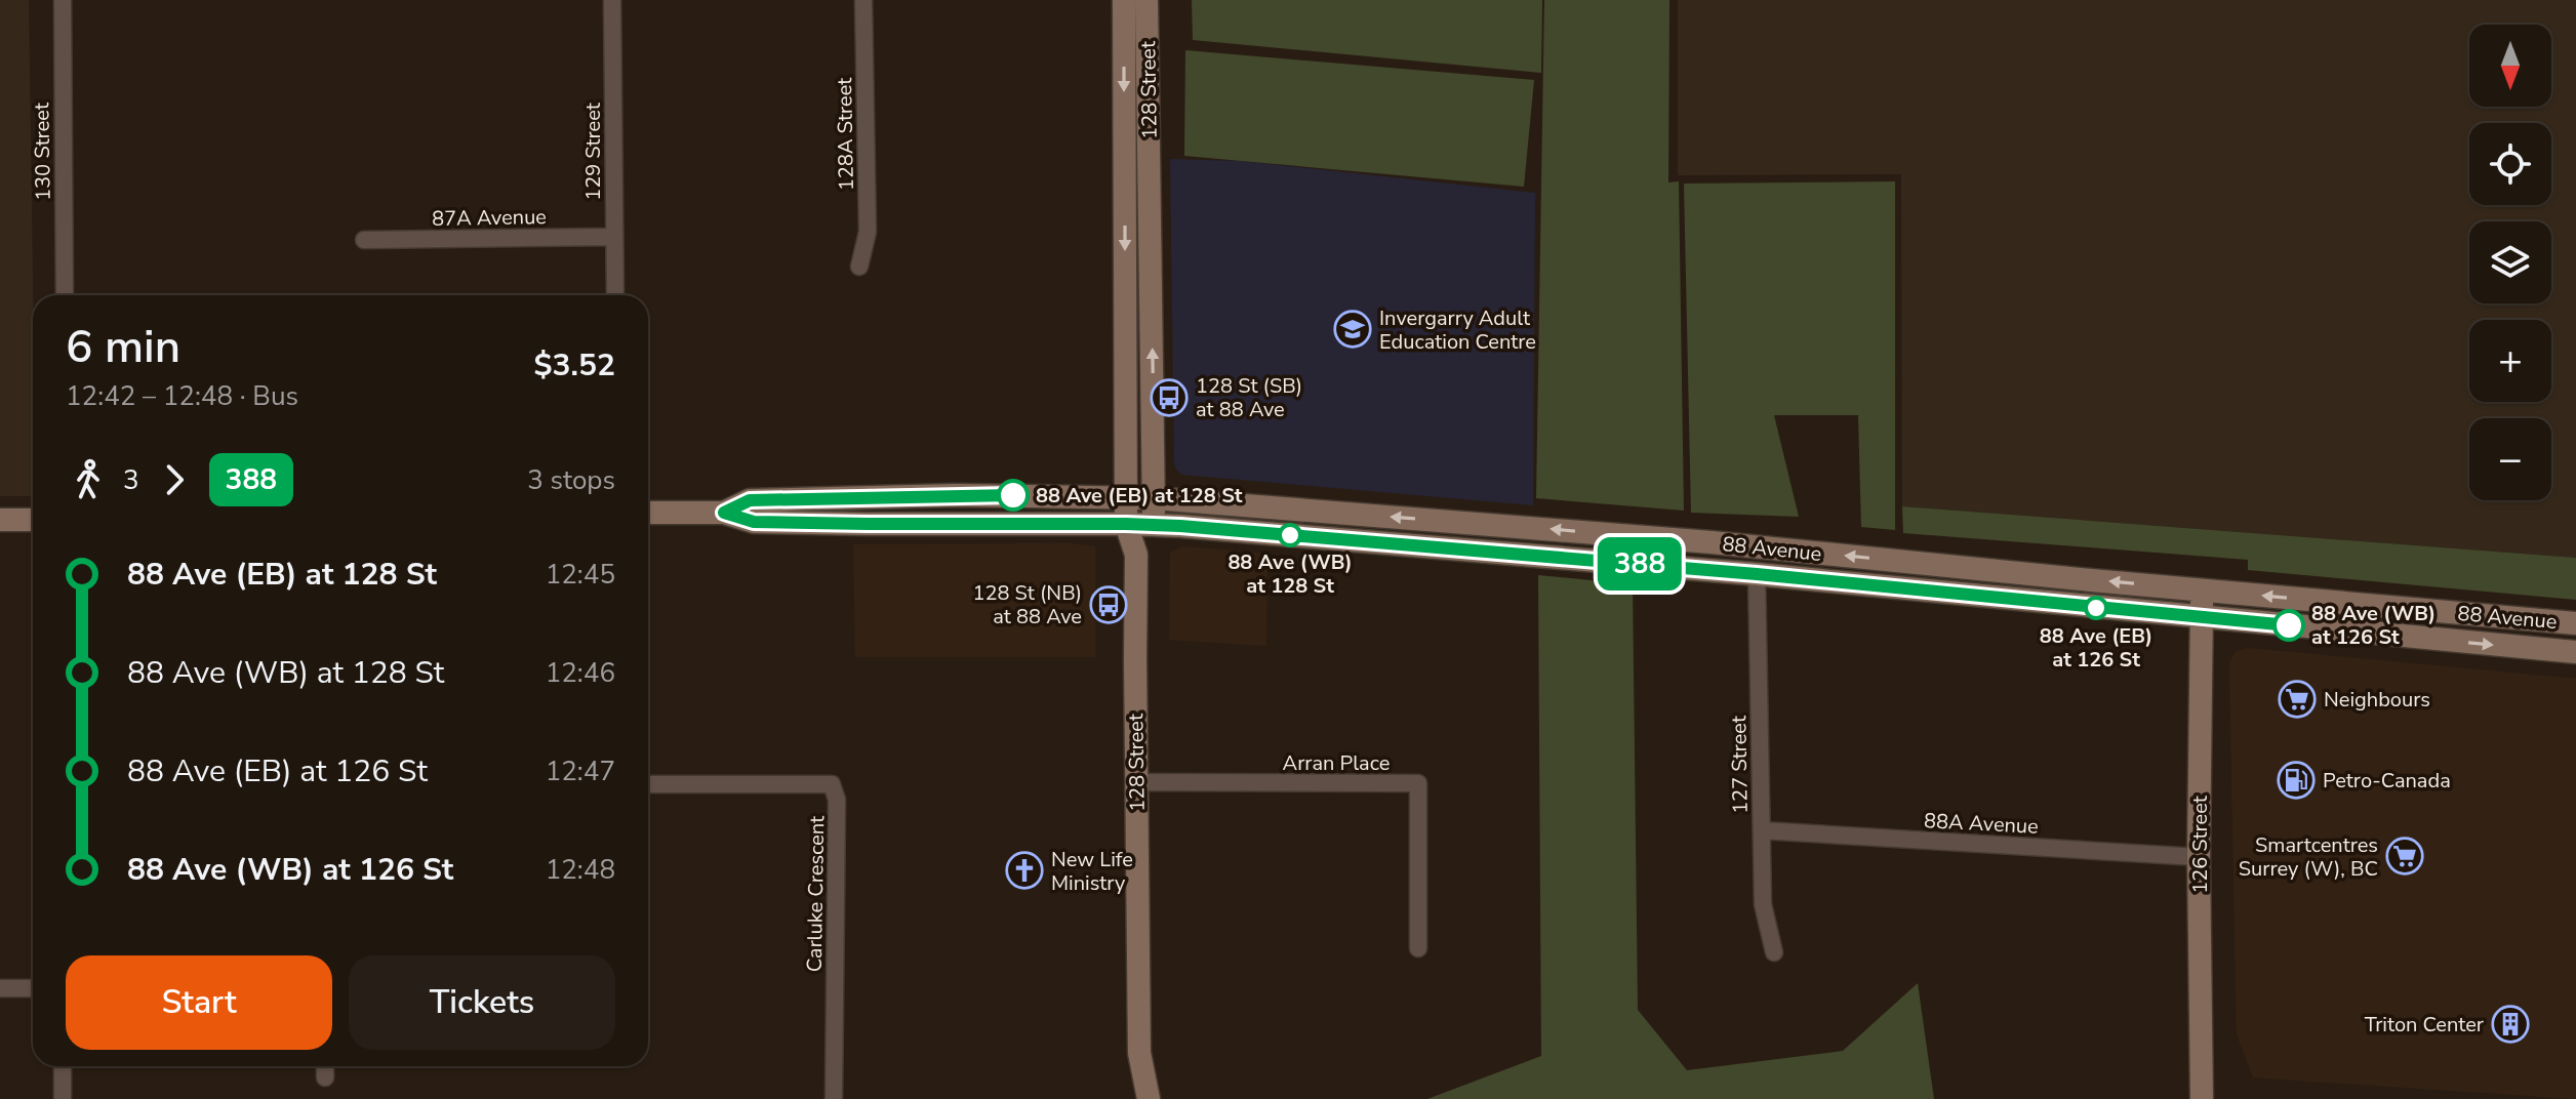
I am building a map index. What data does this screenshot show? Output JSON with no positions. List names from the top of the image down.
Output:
{
  "streets": {
    "main road": ["128 Street", "88 Avenue", "126 Street"],
    "street": [
      "128A Street",
      "130 Street",
      "129 Street",
      "87A Avenue",
      "Arran Place",
      "127 Street",
      "88A Avenue",
      "Carluke Crescent"
    ]
  },
  "crossings": [
    ["128 Street", "88 Avenue"],
    ["128 Street", "Arran Place"],
    ["129 Street", "87A Avenue"],
    ["88 Avenue", "127 Street"],
    ["88 Avenue", "126 Street"],
    ["127 Street", "88A Avenue"],
    ["88A Avenue", "126 Street"]
  ],
  "places": {
    "school or university": ["Invergarry Adult Education Centre"],
    "bus stop": ["128 St (SB) at 88 Ave", "128 St (NB) at 88 Ave"],
    "other": [
      "88 Ave (EB) at 128 St",
      "88 Ave (WB) at 128 St",
      "88 Ave (EB) at 126 St",
      "88 Ave (WB) at 126 St"
    ],
    "supermarket": ["Neighbours", "Smartcentres Surrey (W), BC"],
    "fuel station": ["Petro-Canada"],
    "church": ["New Life Ministry"],
    "building": ["Triton Center"]
  },
  "lines": ["bus line 388"],
  "north": "bottom",
  "page": {
    "on_map": "388",
    "map_buttons": ["+", "−"],
    "heading": ["6 min", "12:42 – 12:48 · Bus", "$3.52"],
    "legs": ["3", "388", "3 stops"],
    "list": [
      {
        "name": "88 Ave (EB) at 128 St",
        "value": "12:45"
      },
      {
        "name": "88 Ave (WB) at 128 St",
        "value": "12:46"
      },
      {
        "name": "88 Ave (EB) at 126 St",
        "value": "12:47"
      },
      {
        "name": "88 Ave (WB) at 126 St",
        "value": "12:48"
      }
    ],
    "buttons": ["Start", "Tickets"]
  }
}
